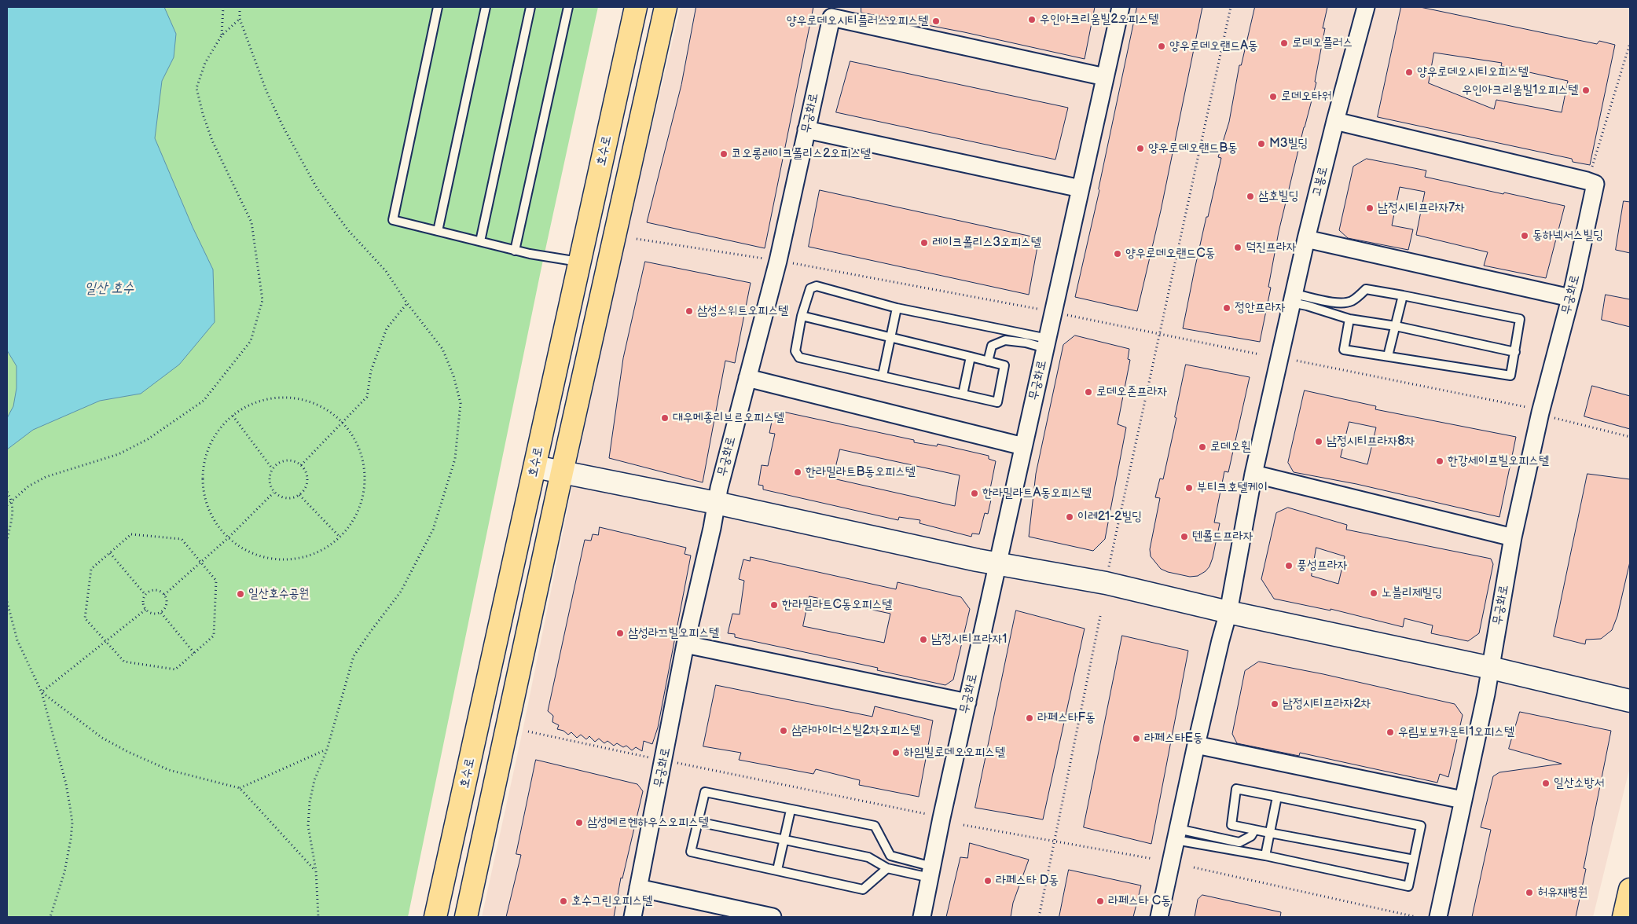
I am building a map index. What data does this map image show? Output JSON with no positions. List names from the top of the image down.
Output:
{
  "streets": {
    "main road": ["호수로"],
    "street": ["무궁화로", "고봉로"]
  },
  "crossings": [
    ["무궁화로", "고봉로"]
  ],
  "water": ["일산 호수"],
  "places": [
    "우인아크리움빌2오피스텔",
    "양우로데오시티플러스오피스텔",
    "로데오플러스",
    "양우로데오랜드A동",
    "양우로데오시티오피스텔",
    "우인아크리움빌1오피스텔",
    "로데오타워",
    "M3빌딩",
    "양우로데오랜드B동",
    "코오롱레이크폴리스2오피스텔",
    "삼호빌딩",
    "남정시티프라자7차",
    "동하넥서스빌딩",
    "레이크폴리스3오피스텔",
    "덕진프라자",
    "양우로데오랜드C동",
    "정안프라자",
    "삼성스위트오피스텔",
    "로데오존프라자",
    "대우메종리브르오피스텔",
    "남정시티프라자8차",
    "로데오휠",
    "한강세이프빌오피스텔",
    "한라밀라트B동오피스텔",
    "부티크호텔케이",
    "한라밀라트A동오피스텔",
    "이레21-2빌딩",
    "텐폴드프라자",
    "풍성프라자",
    "노블리제빌딩",
    "일산호수공원",
    "한라밀라트C동오피스텔",
    "삼성라끄빌오피스텔",
    "남정시티프라자1",
    "남정시티프라자2차",
    "라페스타F동",
    "삼라마이더스빌2차오피스텔",
    "우림보보카운티1오피스텔",
    "라페스타E동",
    "하임빌로데오오피스텔",
    "일산소방서",
    "삼성메르헨하우스오피스텔",
    "라페스타 D동",
    "허유재병원",
    "호수그린오피스텔",
    "라페스타 C동"
  ]
}
